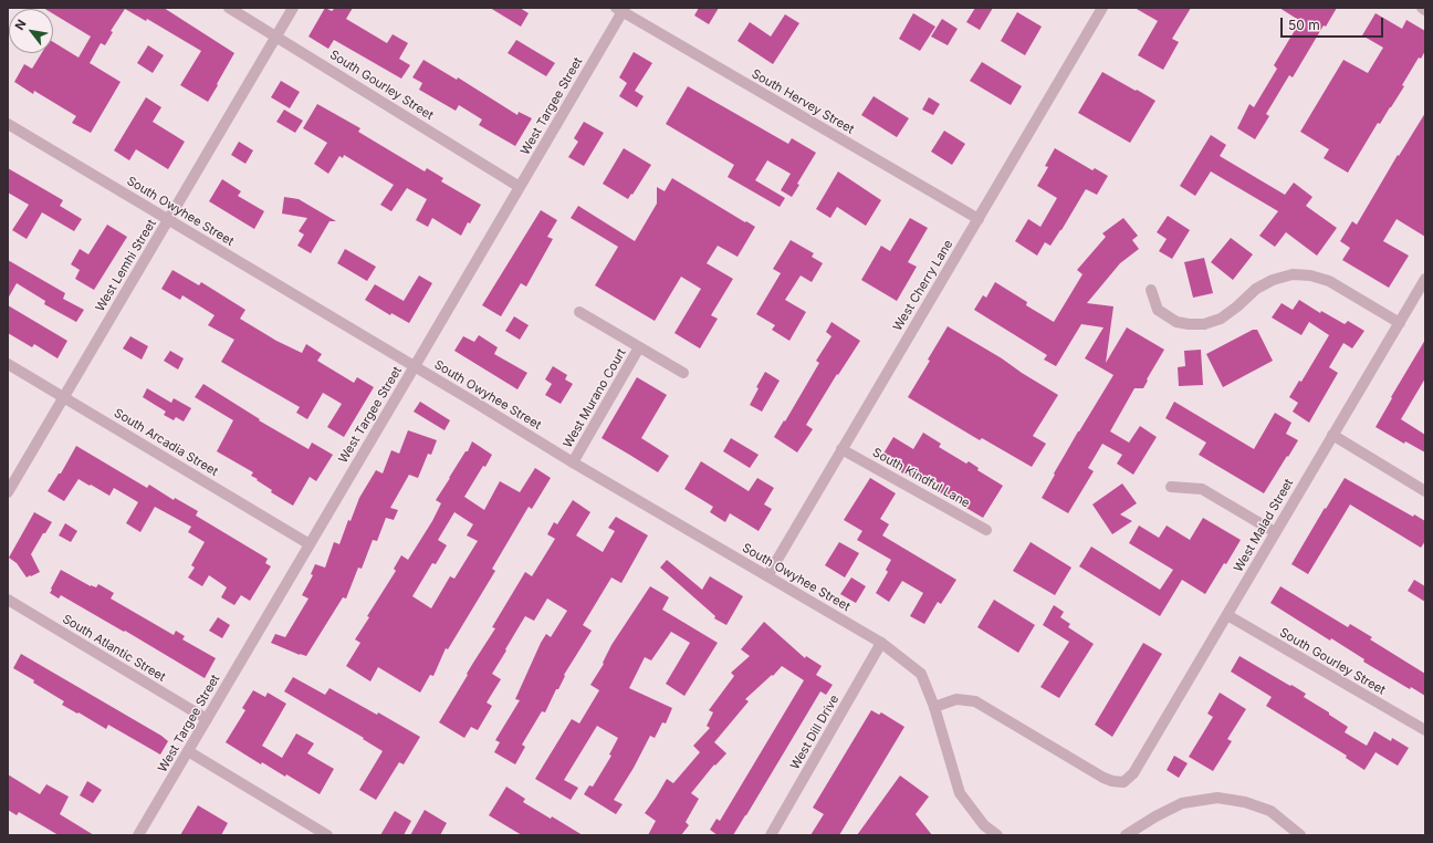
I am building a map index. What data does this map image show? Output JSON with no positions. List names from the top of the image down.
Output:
{
  "streets": {
    "street": [
      "South Gourley Street",
      "South Hervey Street",
      "West Targee Street",
      "South Owyhee Street",
      "West Lemhi Street",
      "West Cherry Lane",
      "West Murano Court",
      "South Arcadia Street",
      "South Kindful Lane",
      "West Malad Street",
      "South Atlantic Street",
      "West Dill Drive"
    ]
  },
  "crossings": [
    ["South Gourley Street", "West Targee Street"],
    ["South Gourley Street", "West Lemhi Street"],
    ["South Gourley Street", "West Malad Street"],
    ["South Hervey Street", "West Targee Street"],
    ["South Hervey Street", "West Cherry Lane"],
    ["West Targee Street", "South Owyhee Street"],
    ["West Targee Street", "South Arcadia Street"],
    ["West Targee Street", "South Atlantic Street"],
    ["South Owyhee Street", "West Lemhi Street"],
    ["South Owyhee Street", "West Cherry Lane"],
    ["South Owyhee Street", "West Murano Court"],
    ["South Owyhee Street", "West Malad Street"],
    ["South Owyhee Street", "West Dill Drive"],
    ["West Lemhi Street", "South Arcadia Street"],
    ["West Cherry Lane", "South Kindful Lane"]
  ],
  "scale_bar": "50 m",
  "north": "top left"
}
